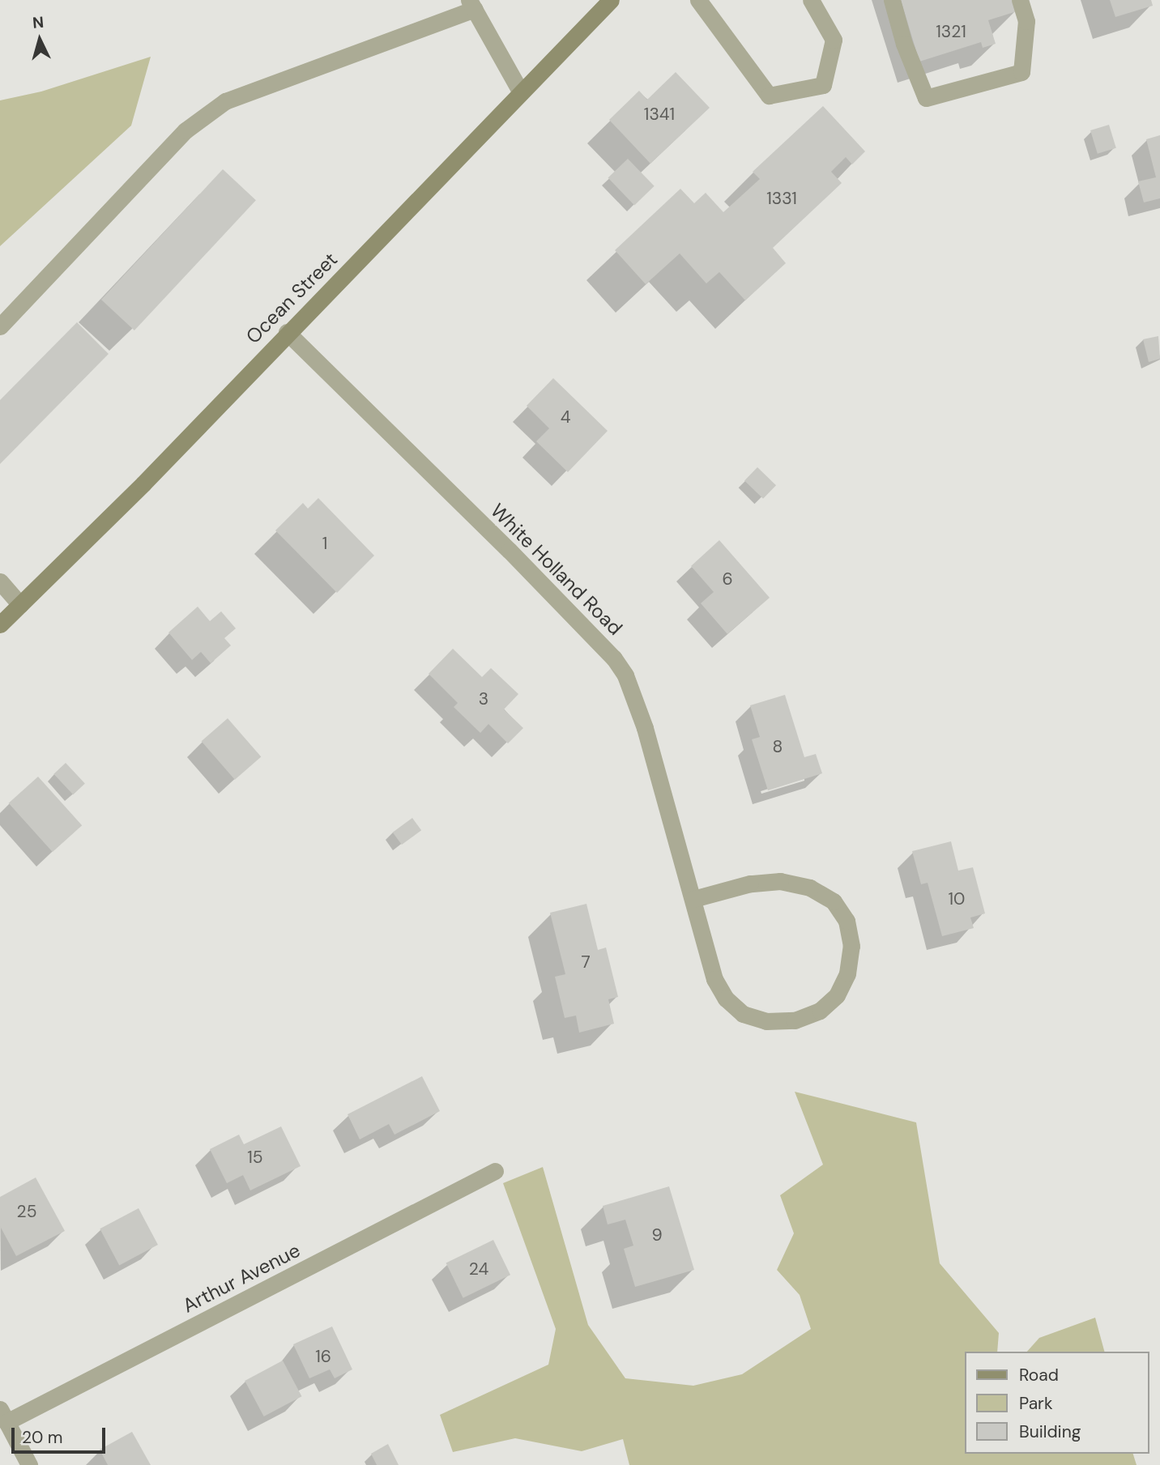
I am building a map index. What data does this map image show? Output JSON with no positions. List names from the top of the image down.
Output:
{
  "streets": {
    "main road": ["Ocean Street"],
    "street": ["White Holland Road", "Arthur Avenue"]
  },
  "crossings": [
    ["Ocean Street", "White Holland Road"]
  ],
  "house_numbers": [
    "1321",
    "1341",
    "1331",
    "4",
    "1",
    "6",
    "3",
    "8",
    "10",
    "7",
    "15",
    "25",
    "9",
    "24",
    "16"
  ],
  "legend": ["Road", "Park", "Building"],
  "scale_bar": "20 m",
  "north": "top"
}
